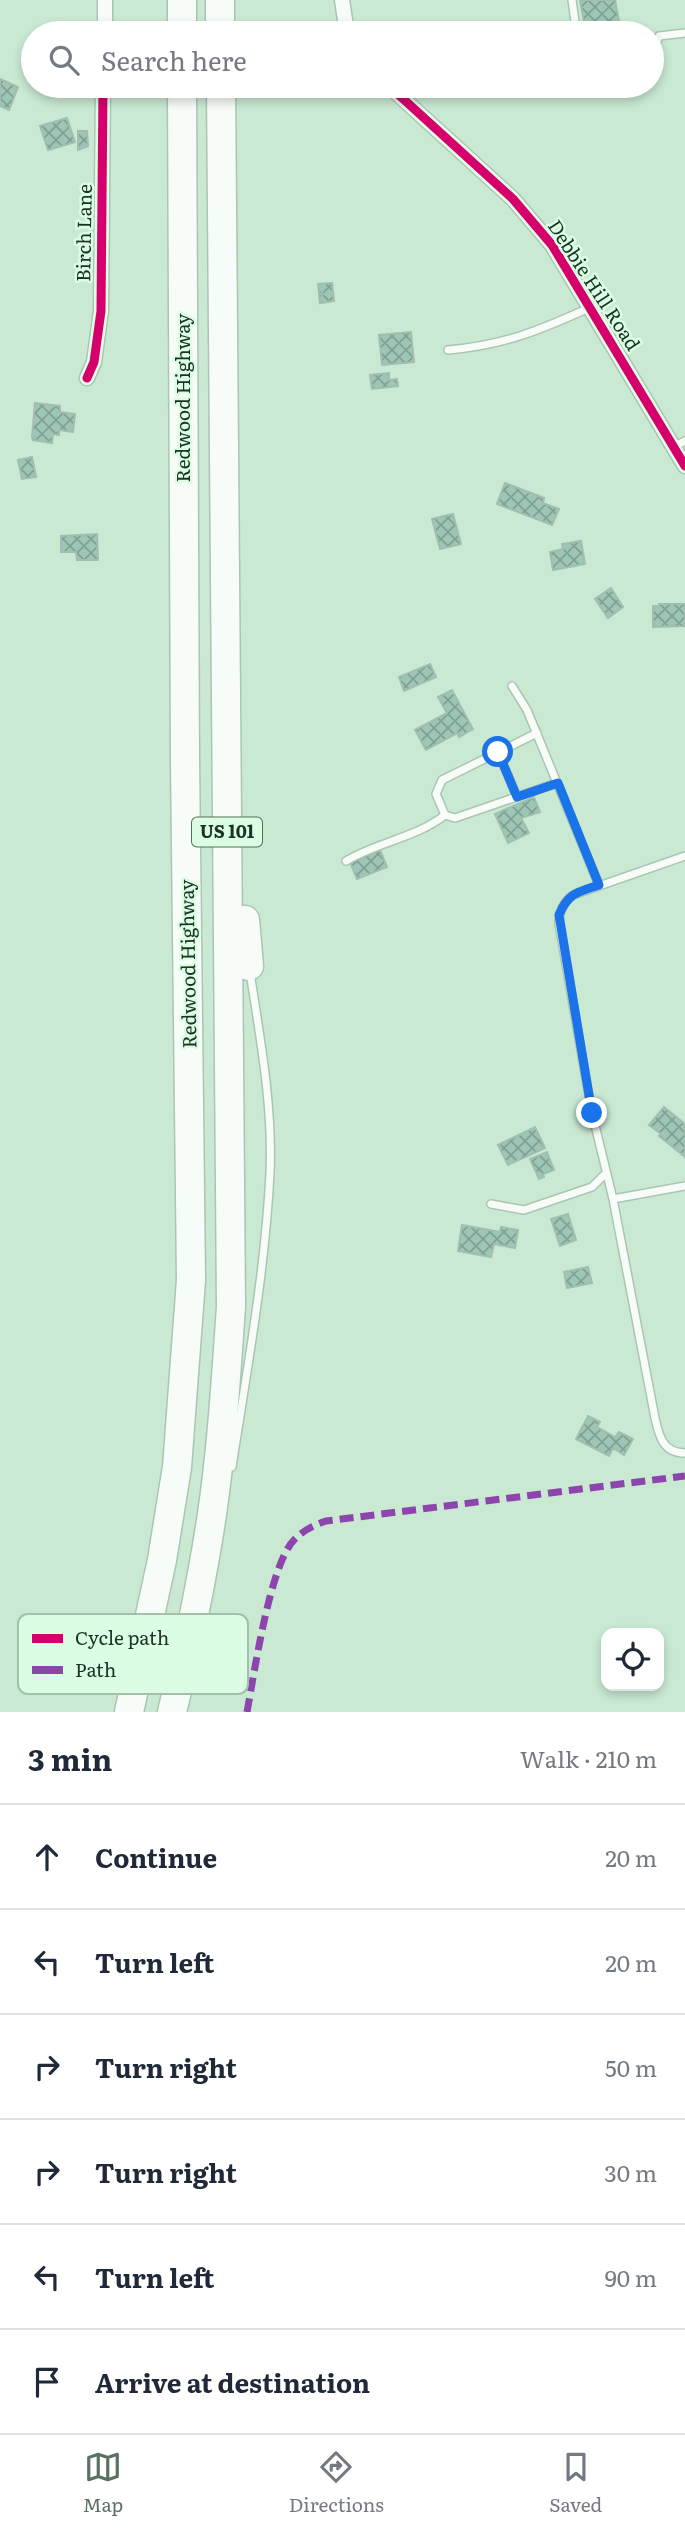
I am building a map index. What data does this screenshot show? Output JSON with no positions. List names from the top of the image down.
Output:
{
  "streets": {
    "highway": ["Redwood Highway", "US 101"],
    "street": ["Birch Lane", "Debbie Hill Road"]
  },
  "legend": ["Cycle path", "Path"],
  "page": {
    "search": "Search here",
    "heading": ["3 min", "Walk · 210 m"],
    "list": [
      ["Continue", "20 m"],
      ["Turn left", "20 m"],
      ["Turn right", "50 m"],
      ["Turn right", "30 m"],
      ["Turn left", "90 m"],
      "Arrive at destination"
    ],
    "nav": ["Map", "Directions", "Saved"]
  }
}
